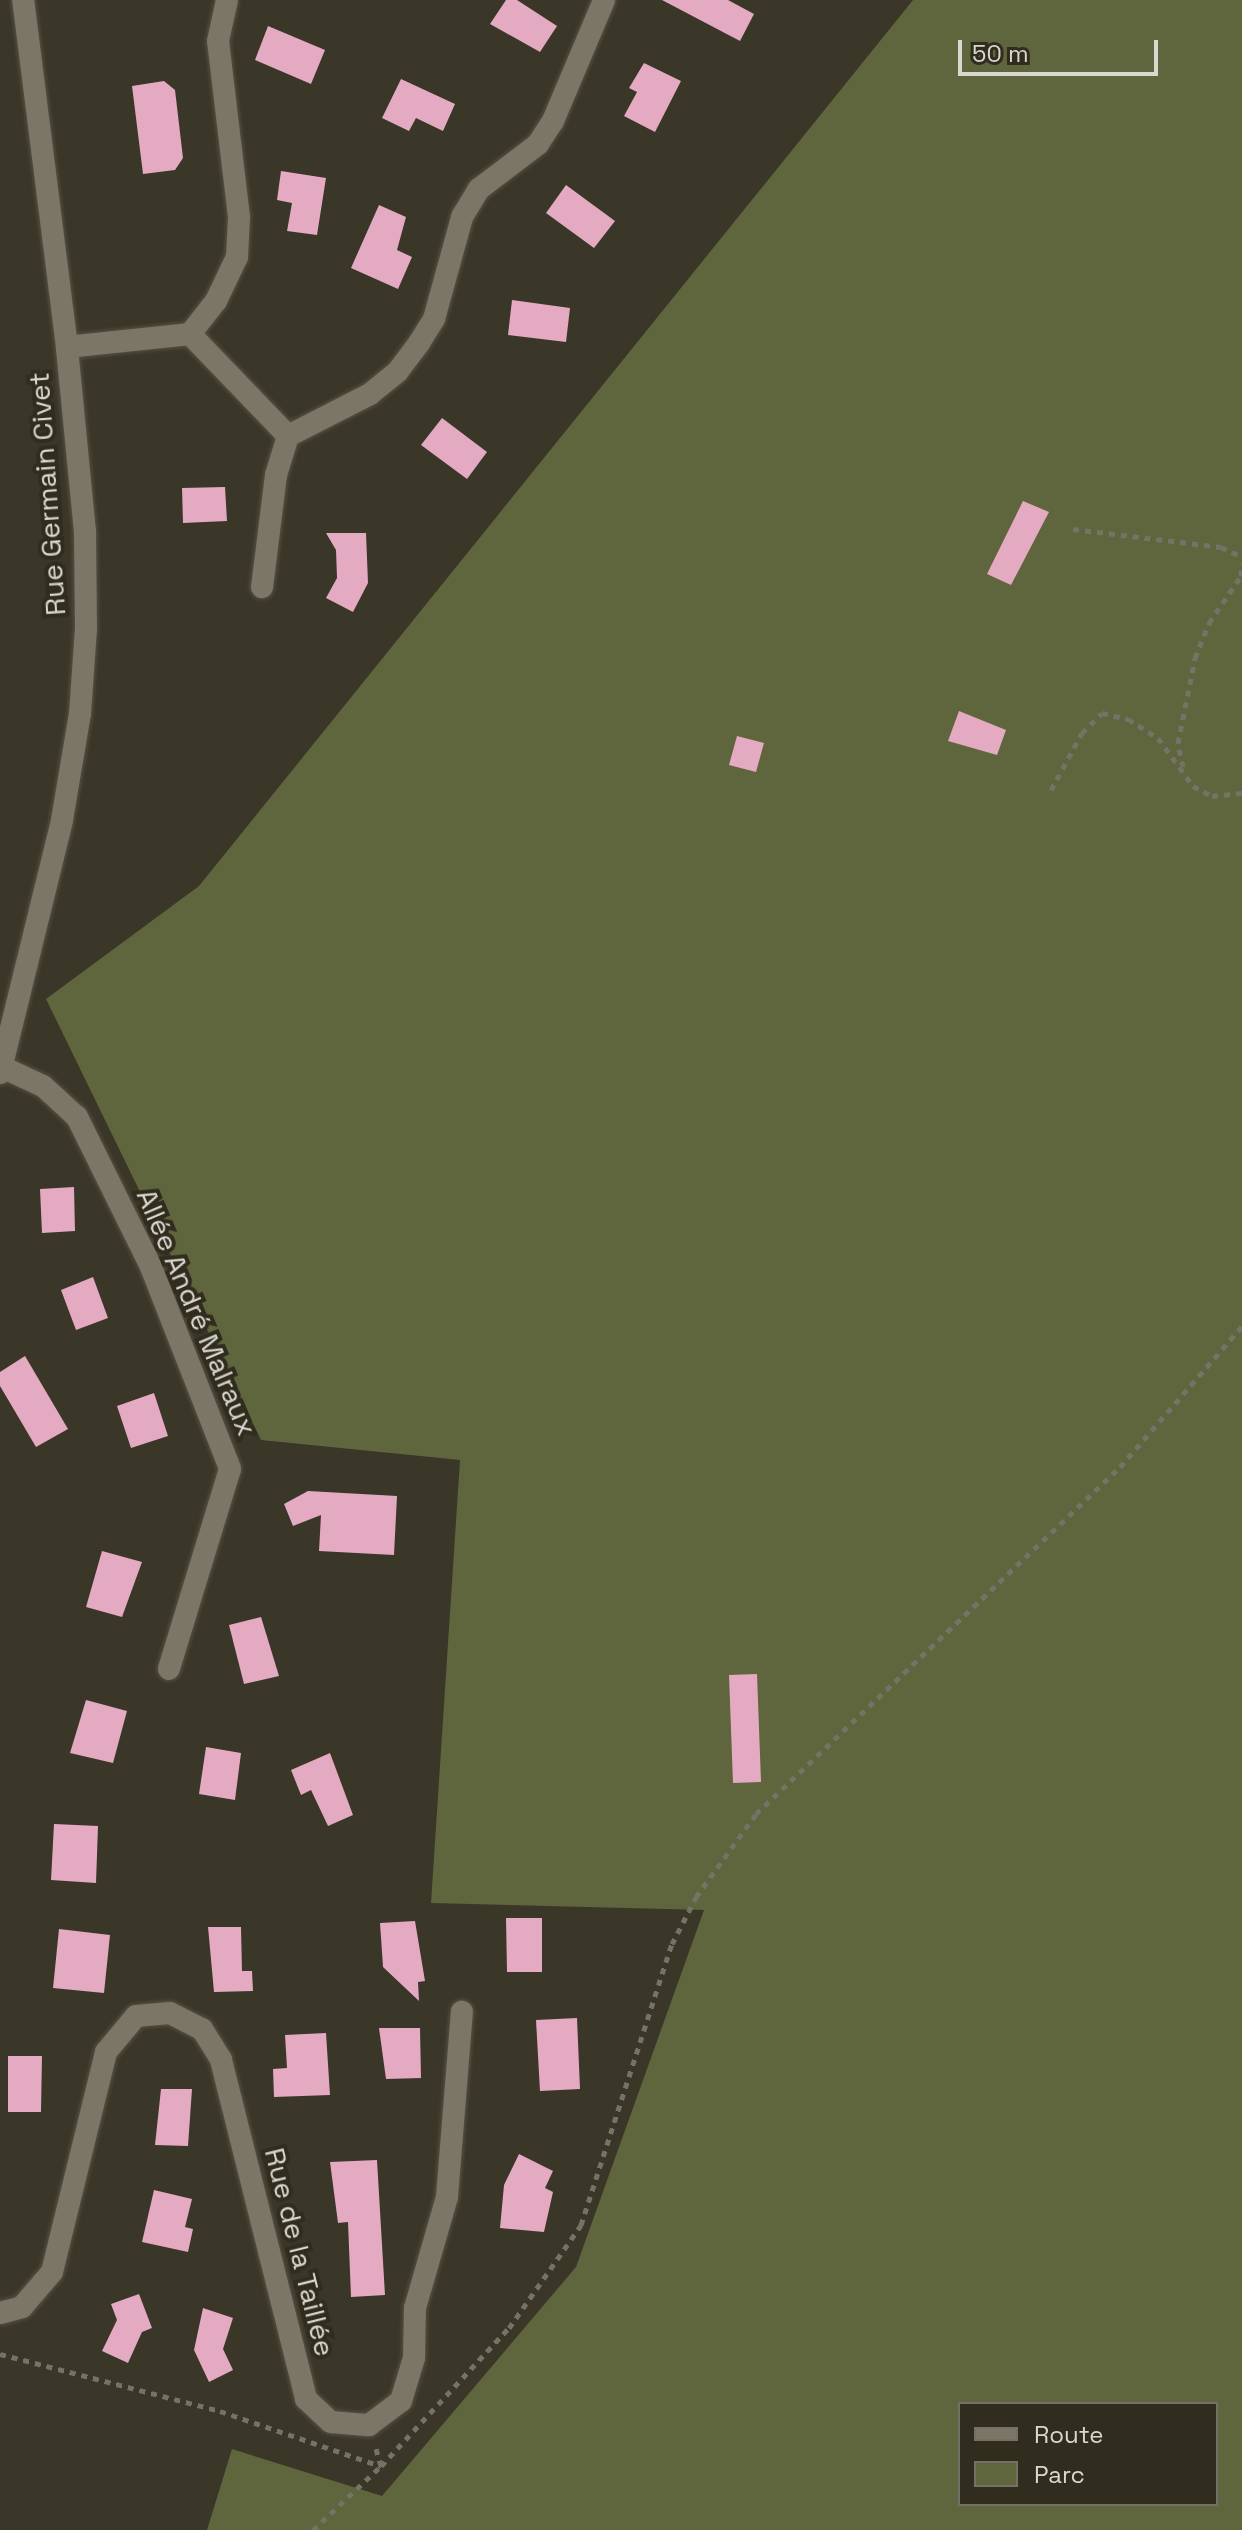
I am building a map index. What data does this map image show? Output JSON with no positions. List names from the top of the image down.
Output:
{
  "streets": {
    "street": ["Rue Germain Civet", "Allée André Malraux", "Rue de la Taillée"]
  },
  "crossings": [
    ["Rue Germain Civet", "Allée André Malraux"]
  ],
  "legend": ["Route", "Parc"],
  "scale_bar": "50 m"
}
